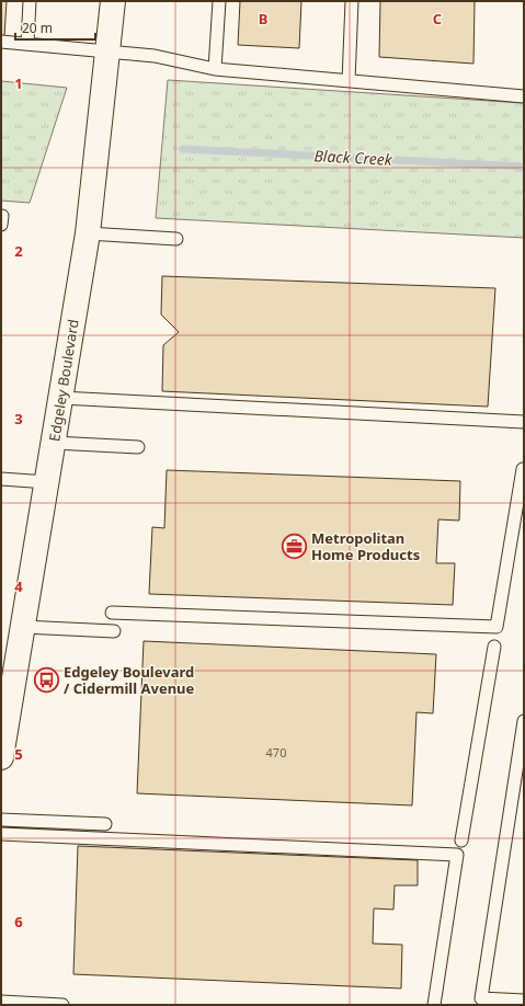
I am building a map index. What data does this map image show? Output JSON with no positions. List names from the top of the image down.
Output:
{
  "streets": {
    "street": ["Edgeley Boulevard"]
  },
  "water": ["Black Creek"],
  "places": {
    "office": ["Metropolitan Home Products"],
    "bus stop": ["Edgeley Boulevard / Cidermill Avenue"]
  },
  "house_numbers": ["470"],
  "scale_bar": "20 m",
  "grid": {
    "columns": ["B", "C"],
    "rows": [
      "1",
      "2",
      "3",
      "4",
      "5",
      "6"
    ]
  }
}
